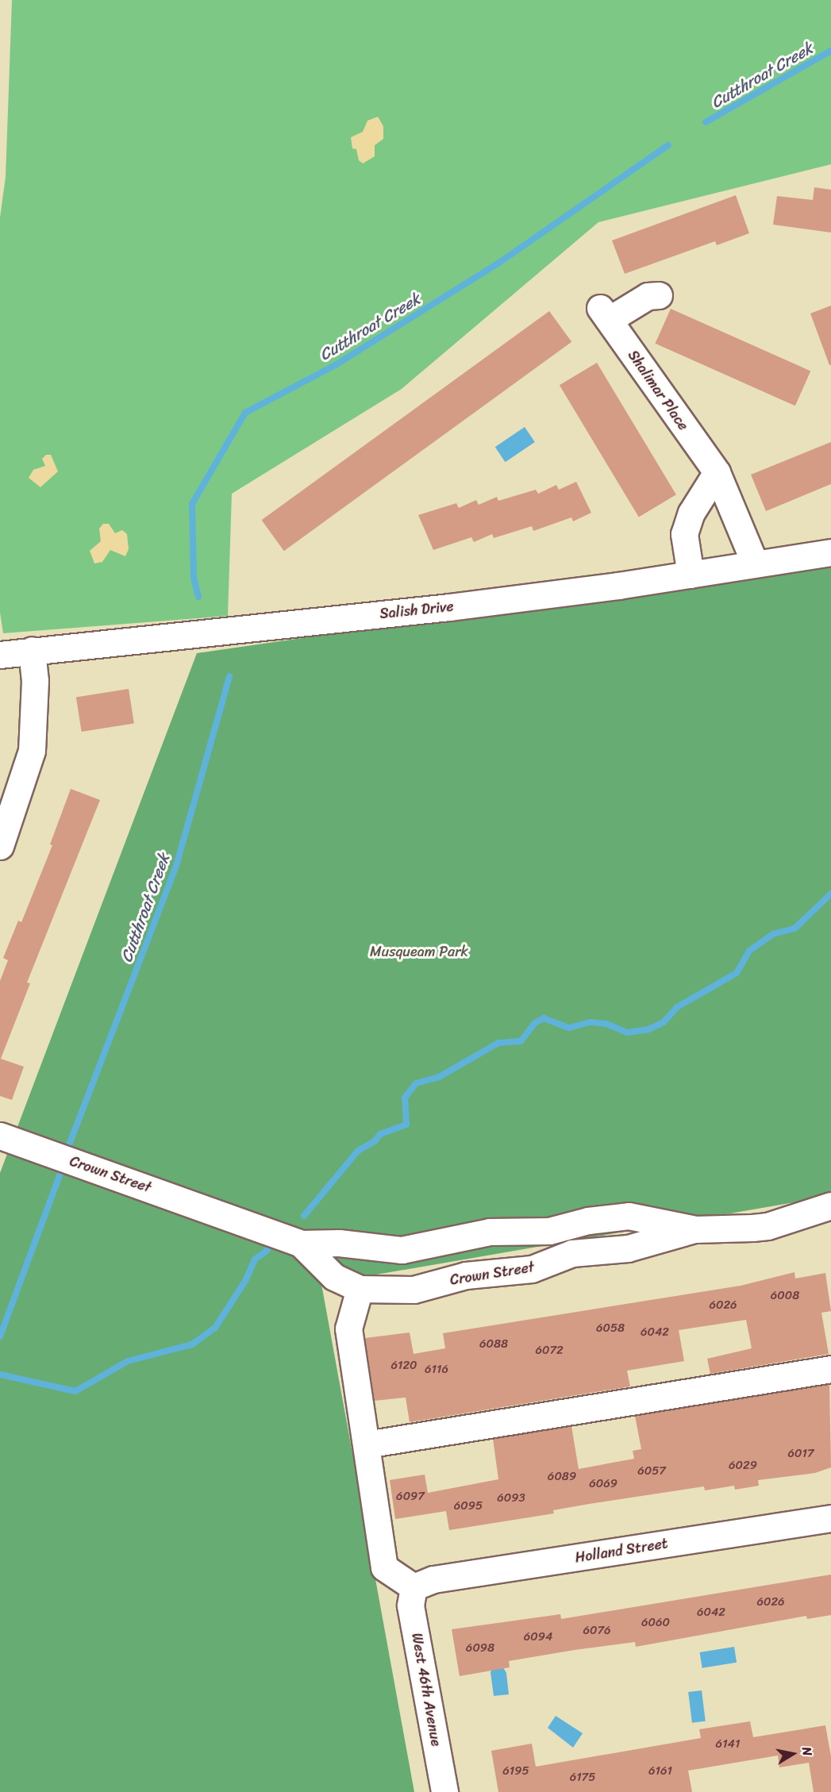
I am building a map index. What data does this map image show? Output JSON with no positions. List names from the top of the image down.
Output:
{
  "streets": {
    "street": [
      "Shalimar Place",
      "Salish Drive",
      "Crown Street",
      "Holland Street",
      "West 46th Avenue"
    ]
  },
  "crossings": [
    ["Shalimar Place", "Salish Drive"],
    ["Holland Street", "West 46th Avenue"]
  ],
  "water": ["Cutthroat Creek"],
  "parks": ["Musqueam Park"],
  "house_numbers": [
    "6008",
    "6026",
    "6058",
    "6042",
    "6088",
    "6072",
    "6120",
    "6116",
    "6017",
    "6029",
    "6057",
    "6089",
    "6069",
    "6097",
    "6093",
    "6095",
    "6026",
    "6042",
    "6060",
    "6076",
    "6094",
    "6098",
    "6141",
    "6195",
    "6161",
    "6175"
  ],
  "north": "right"
}
